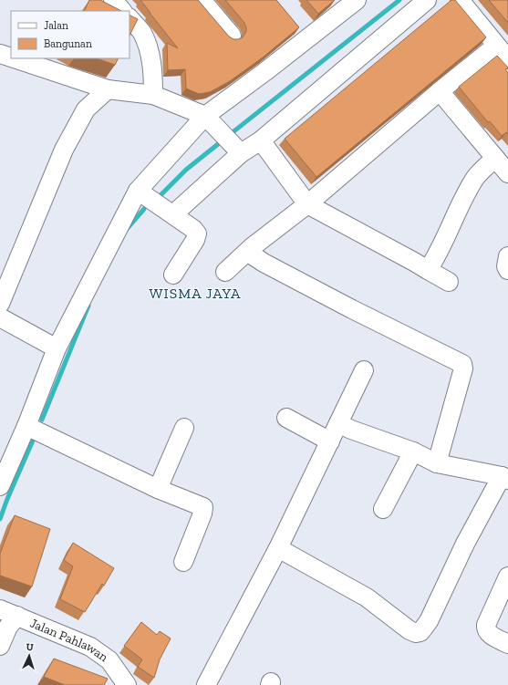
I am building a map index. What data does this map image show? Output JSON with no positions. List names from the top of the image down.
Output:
{
  "streets": {
    "street": ["Jalan Pahlawan"]
  },
  "districts": ["WISMA JAYA"],
  "legend": ["Jalan", "Bangunan"],
  "north": "top"
}
